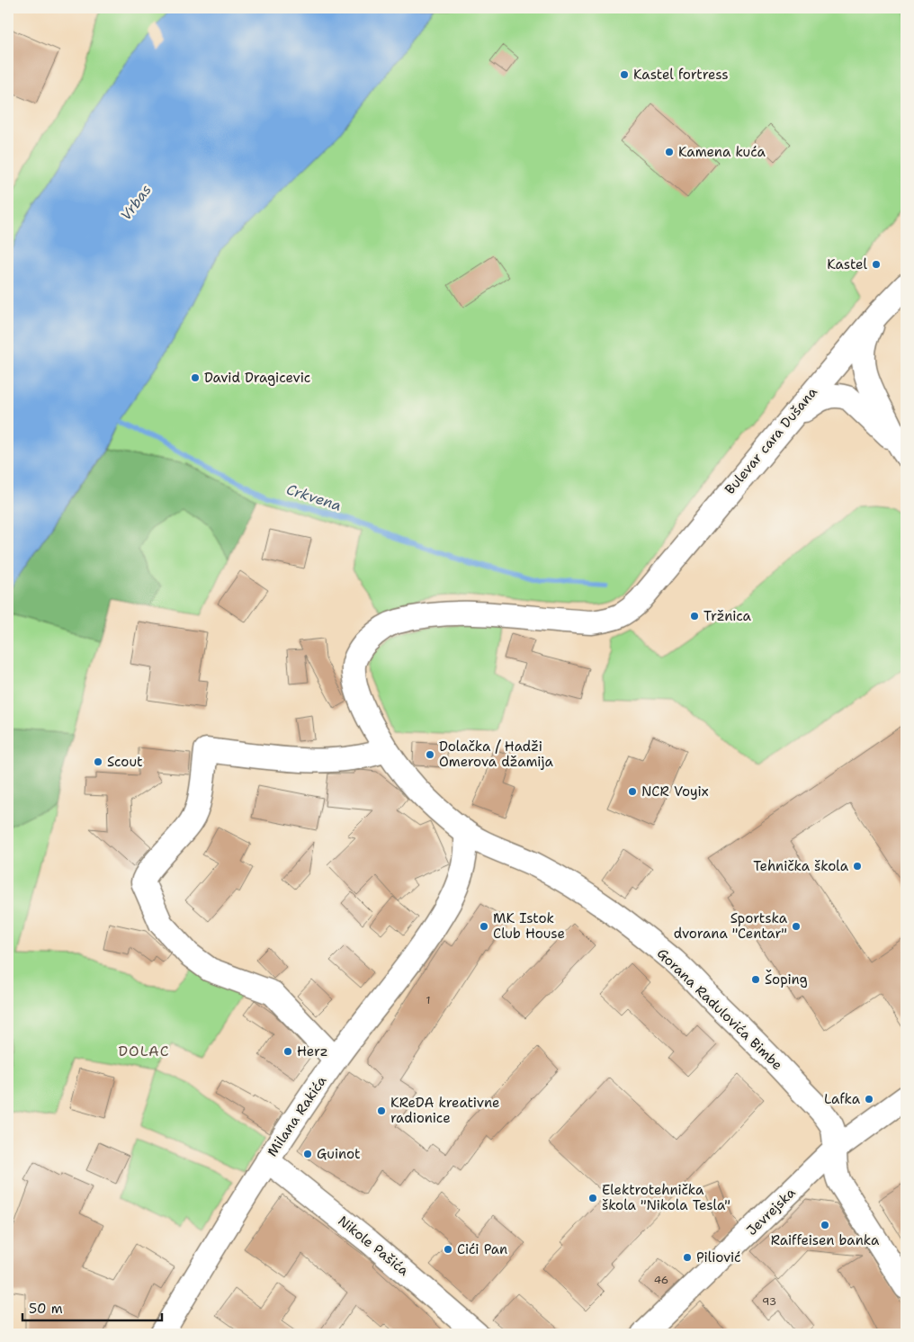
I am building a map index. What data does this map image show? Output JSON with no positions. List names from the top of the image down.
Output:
{
  "streets": {
    "street": [
      "Bulevar cara Dušana",
      "Gorana Radulovića Bimbe",
      "Milana Rakića",
      "Jevrejska",
      "Nikole Pašića"
    ]
  },
  "crossings": [
    ["Bulevar cara Dušana", "Gorana Radulovića Bimbe"],
    ["Gorana Radulovića Bimbe", "Milana Rakića"],
    ["Gorana Radulovića Bimbe", "Jevrejska"],
    ["Milana Rakića", "Nikole Pašića"]
  ],
  "districts": ["DOLAC"],
  "water": ["Vrbas", "Crkvena"],
  "places": [
    "Kastel fortress",
    "Kamena kuća",
    "Kastel",
    "David Dragicevic",
    "Tržnica",
    "Dolačka / Hadži Omerova džamija",
    "Scout",
    "NCR Voyix",
    "Tehnička škola",
    "MK Istok Club House",
    "Sportska dvorana \"Centar\"",
    "Šoping",
    "Herz",
    "Lafka",
    "KReDA kreativne radionice",
    "Guinot",
    "Elektrotehnička škola \"Nikola Tesla\"",
    "Raiffeisen banka",
    "Cići Pan",
    "Piliović"
  ],
  "house_numbers": ["1", "46", "93"],
  "scale_bar": "50 m"
}
